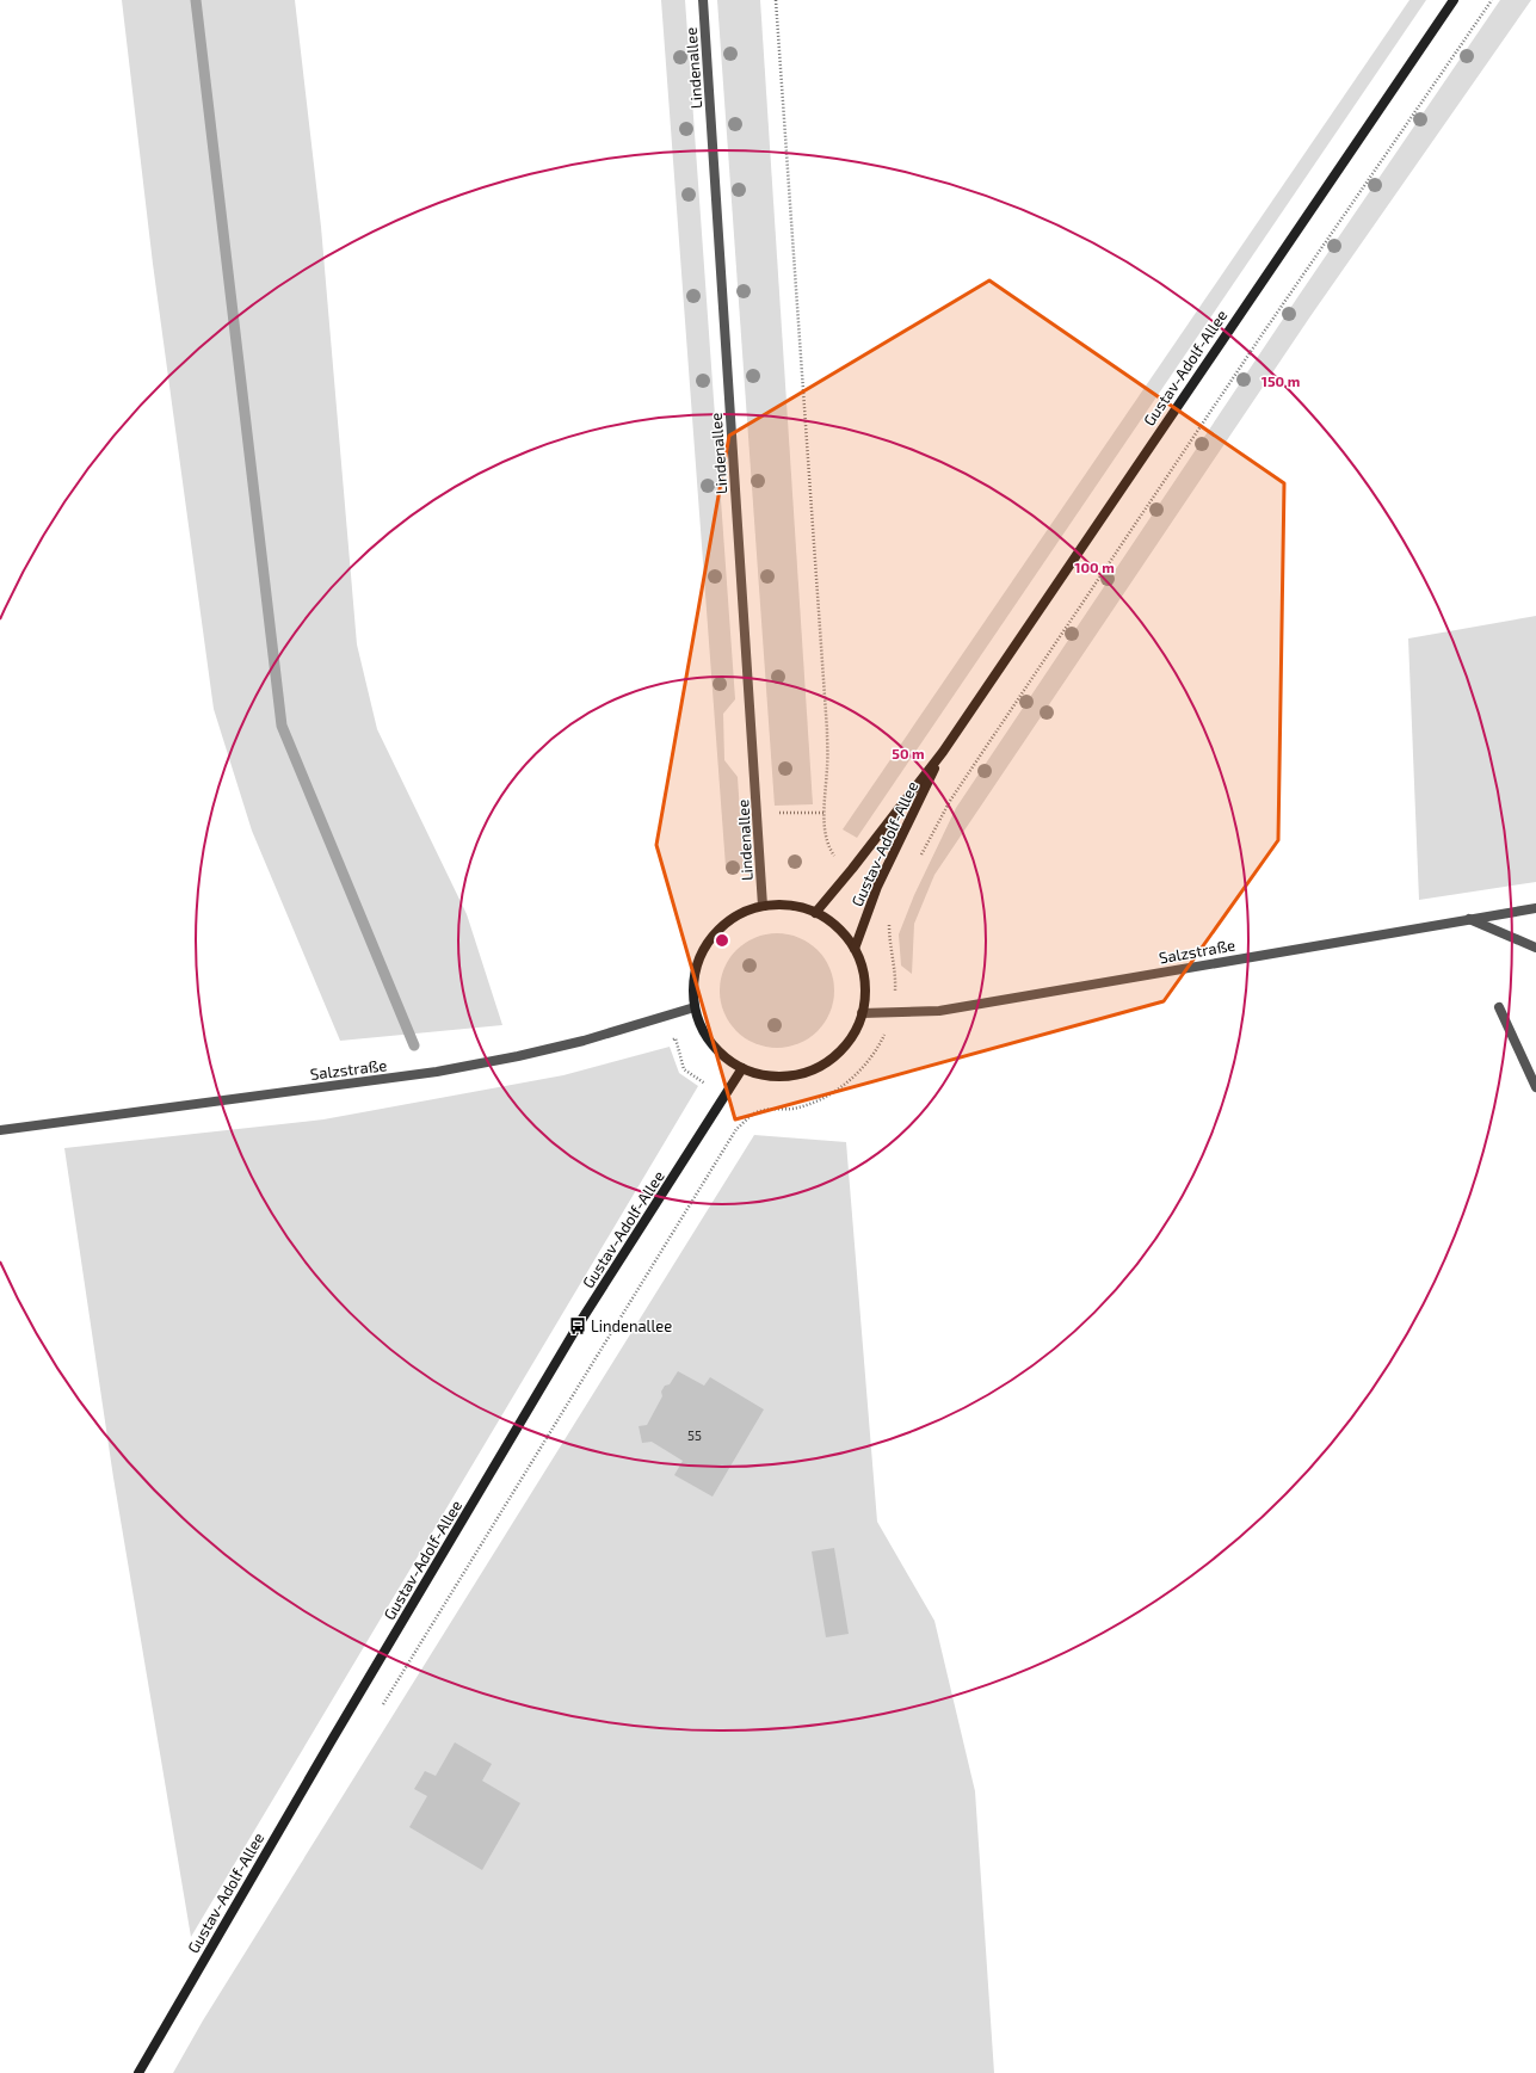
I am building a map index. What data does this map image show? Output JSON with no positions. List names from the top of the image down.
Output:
{
  "streets": {
    "street": ["Lindenallee", "Gustav-Adolf-Allee", "Salzstraße"]
  },
  "places": {
    "bus stop": ["Lindenallee"]
  },
  "house_numbers": ["55"],
  "rings": ["150 m", "100 m", "50 m"]
}
